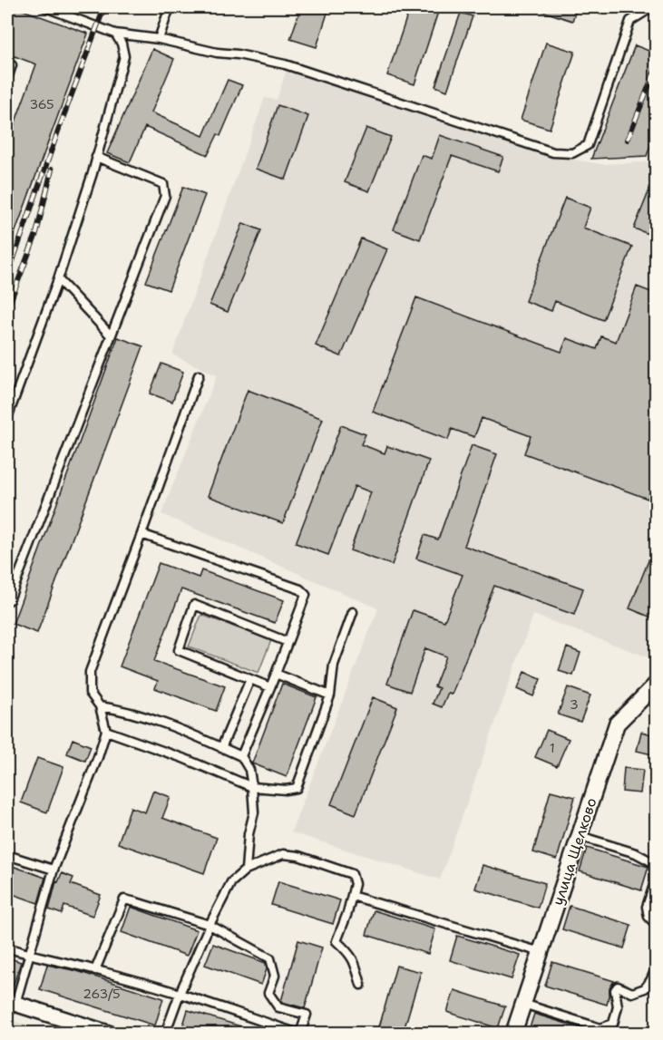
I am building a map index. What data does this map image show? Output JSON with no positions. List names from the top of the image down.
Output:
{
  "streets": {
    "street": ["улица Щелково"]
  },
  "house_numbers": [
    "365",
    "3",
    "1",
    "263/5"
  ]
}
